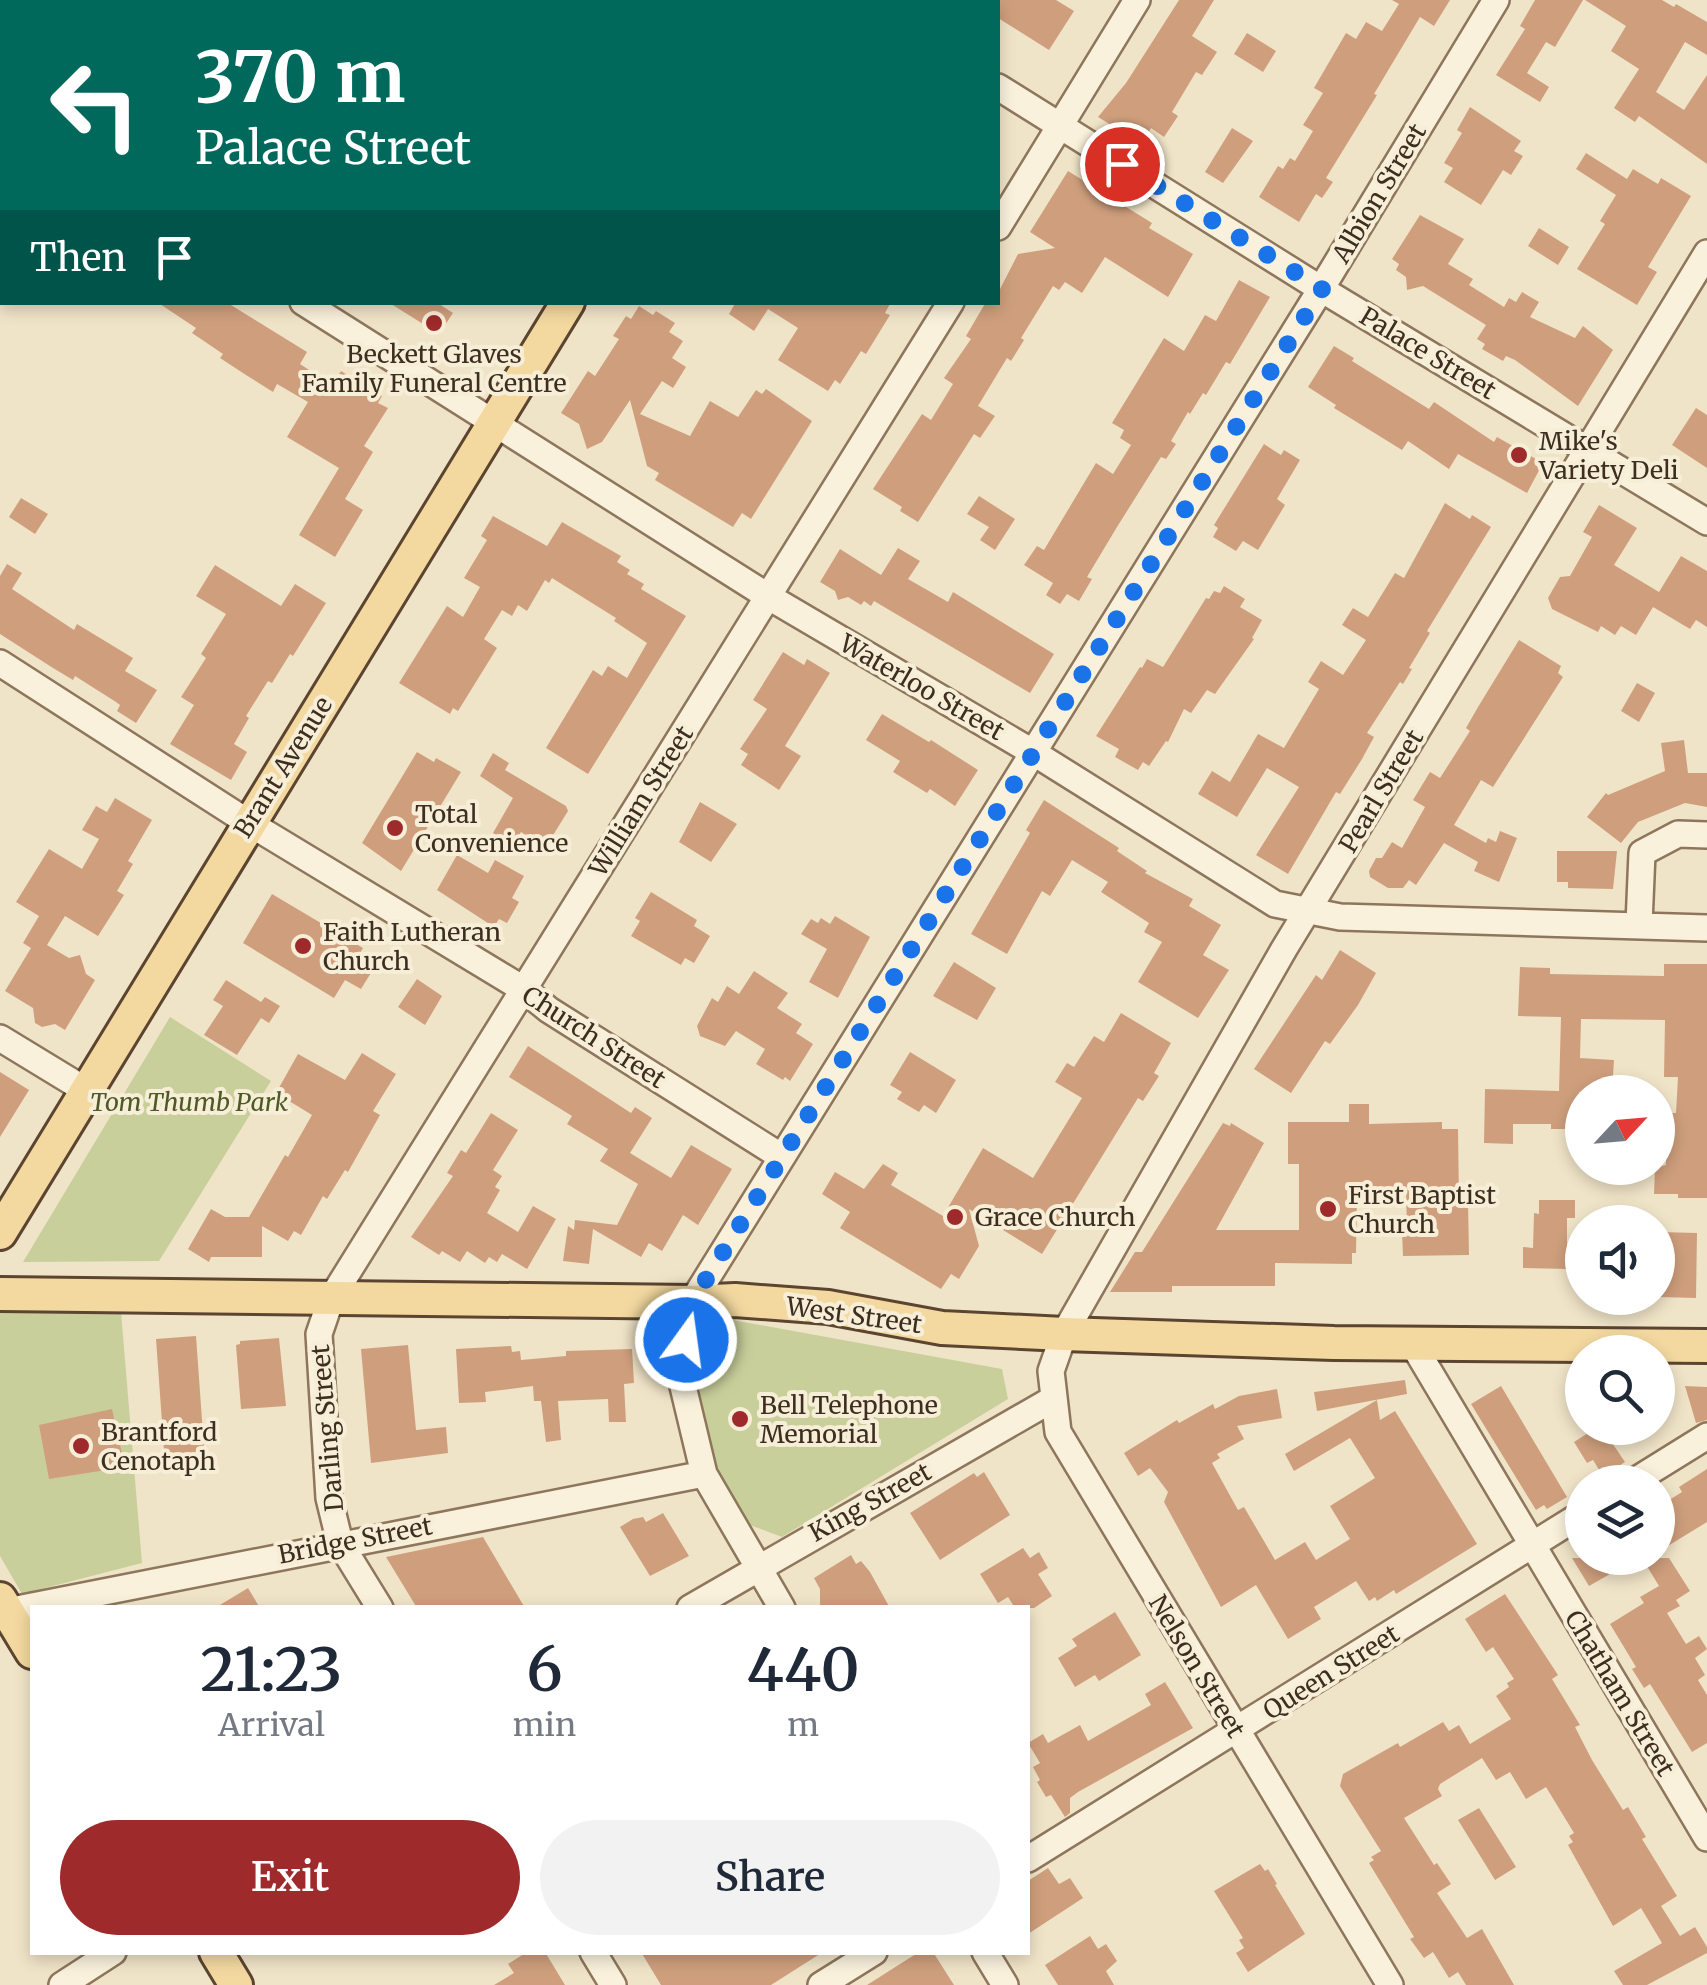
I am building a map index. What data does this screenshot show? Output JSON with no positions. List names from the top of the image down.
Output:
{
  "streets": {
    "main road": ["Brant Avenue", "West Street"],
    "street": [
      "Albion Street",
      "Palace Street",
      "Waterloo Street",
      "Pearl Street",
      "William Street",
      "Church Street",
      "Darling Street",
      "King Street",
      "Bridge Street",
      "Nelson Street",
      "Queen Street",
      "Chatham Street"
    ]
  },
  "crossings": [
    ["Albion Street", "Palace Street"],
    ["Albion Street", "Waterloo Street"],
    ["Albion Street", "Church Street"],
    ["Albion Street", "West Street"],
    ["Palace Street", "Pearl Street"],
    ["Waterloo Street", "Brant Avenue"],
    ["Waterloo Street", "Pearl Street"],
    ["Waterloo Street", "William Street"],
    ["Brant Avenue", "Church Street"],
    ["Pearl Street", "West Street"],
    ["Pearl Street", "Nelson Street"],
    ["William Street", "Church Street"],
    ["William Street", "West Street"],
    ["William Street", "Darling Street"],
    ["West Street", "Darling Street"],
    ["West Street", "Nelson Street"],
    ["West Street", "Chatham Street"],
    ["Darling Street", "Bridge Street"],
    ["King Street", "Nelson Street"],
    ["Nelson Street", "Queen Street"],
    ["Queen Street", "Chatham Street"]
  ],
  "parks": ["Tom Thumb Park"],
  "places": [
    "Beckett Glaves Family Funeral Centre",
    "Mike's Variety Deli",
    "Total Convenience",
    "Faith Lutheran Church",
    "First Baptist Church",
    "Grace Church",
    "Bell Telephone Memorial",
    "Brantford Cenotaph"
  ],
  "north": "top right",
  "page": {
    "turn": ["370 m", "Palace Street"],
    "then": "Then",
    "eta": [
      "21:23",
      "Arrival",
      "6",
      "min",
      "440",
      "m"
    ],
    "buttons": ["Exit", "Share"]
  }
}
